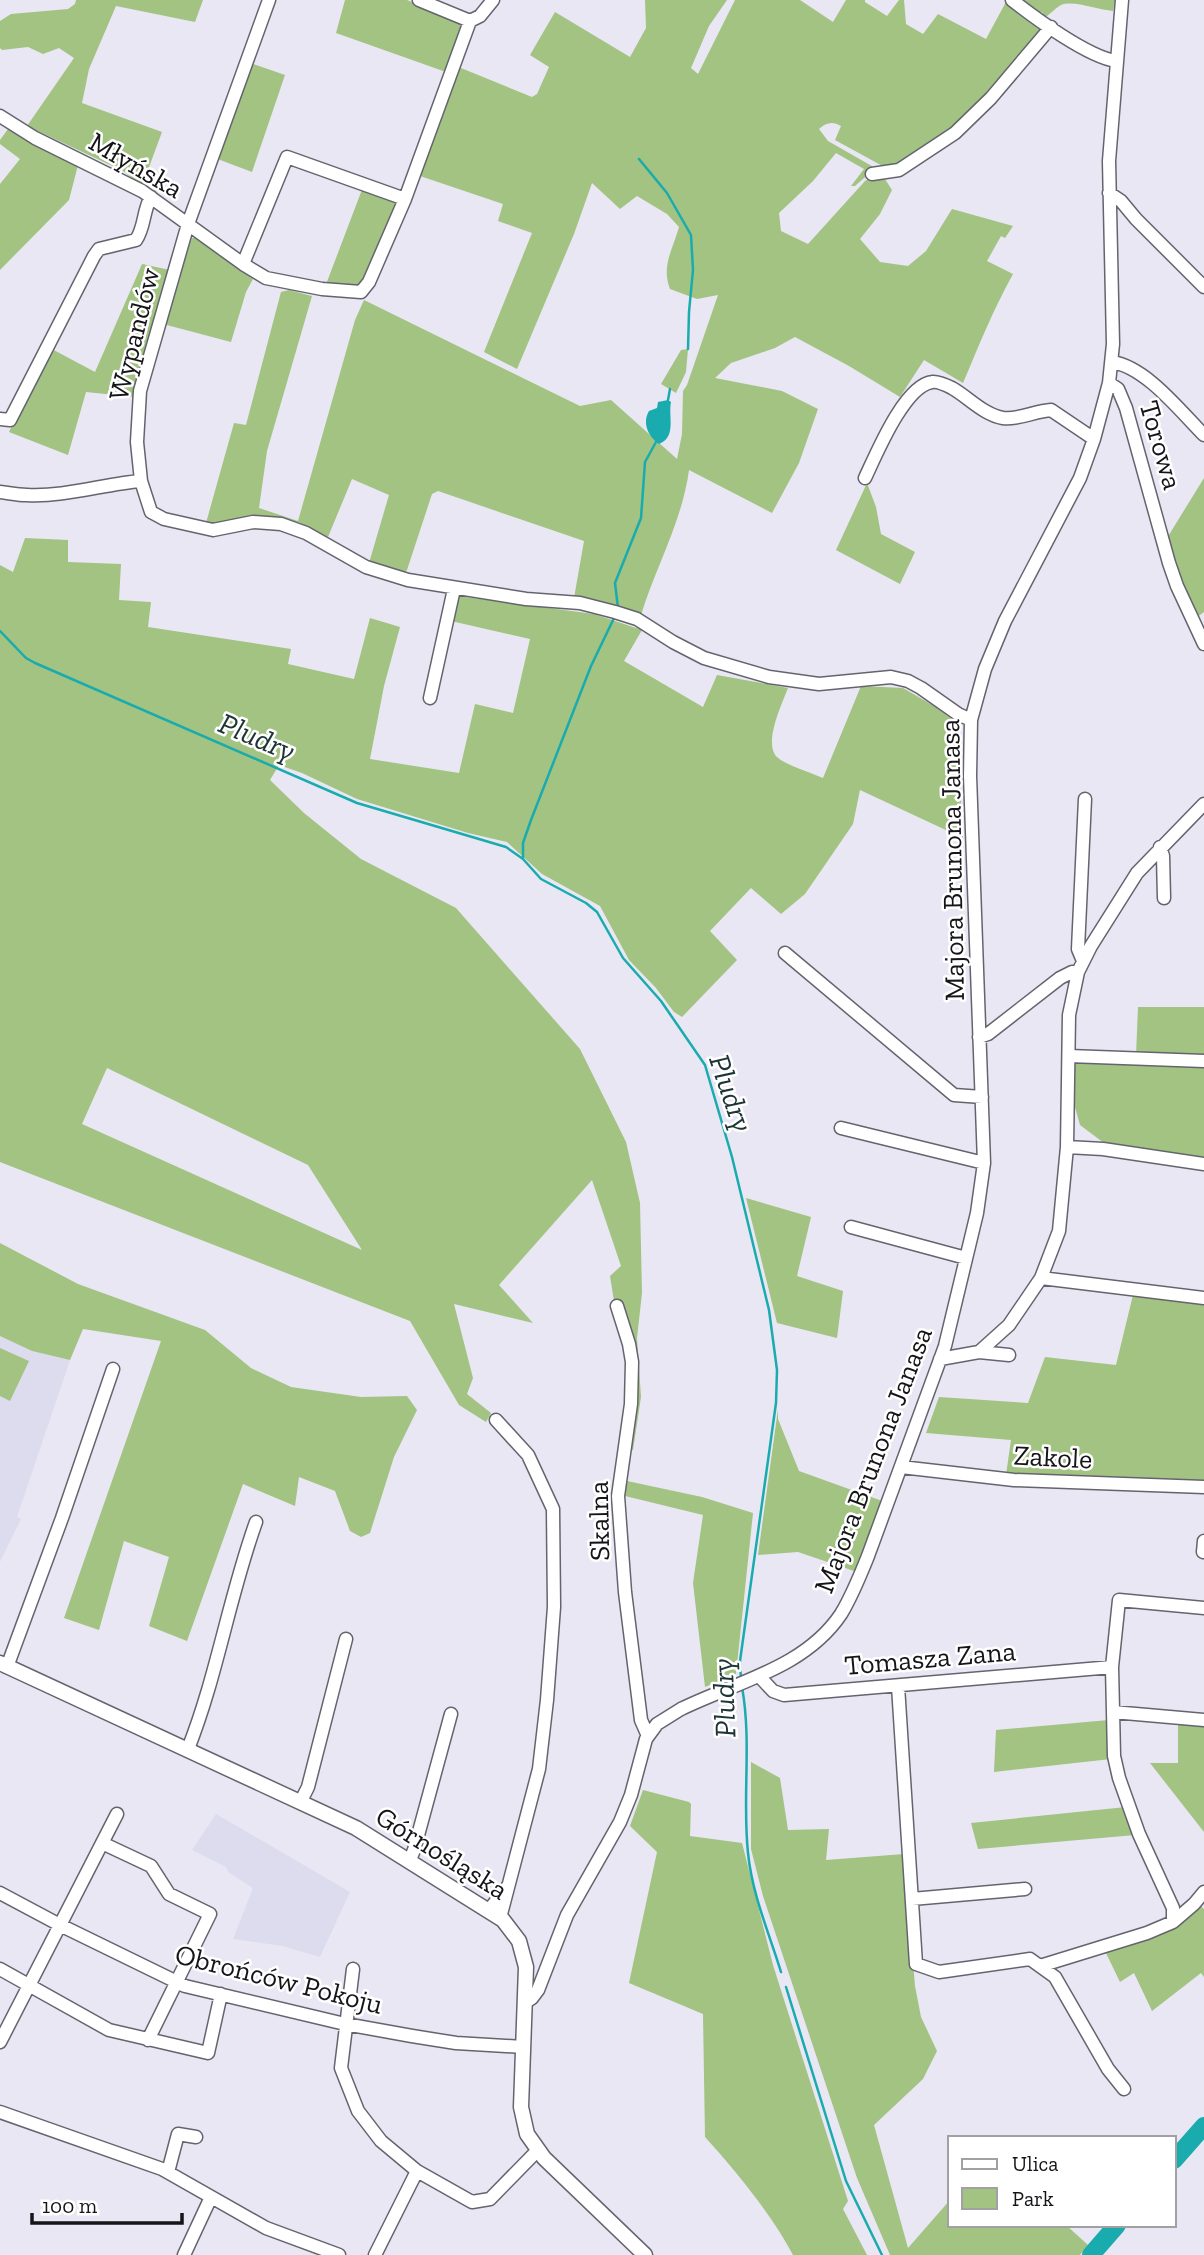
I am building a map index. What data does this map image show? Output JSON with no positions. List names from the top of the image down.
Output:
{
  "streets": {
    "street": [
      "Młyńska",
      "Wypandów",
      "Torowa",
      "Majora Brunona Janasa",
      "Zakole",
      "Skalna",
      "Tomasza Zana",
      "Górnośląska",
      "Obrońców Pokoju"
    ]
  },
  "crossings": [
    ["Młyńska", "Wypandów"],
    ["Wypandów", "Majora Brunona Janasa"],
    ["Torowa", "Majora Brunona Janasa"],
    ["Majora Brunona Janasa", "Zakole"],
    ["Majora Brunona Janasa", "Skalna"],
    ["Majora Brunona Janasa", "Tomasza Zana"],
    ["Majora Brunona Janasa", "Górnośląska"],
    ["Górnośląska", "Obrońców Pokoju"]
  ],
  "water": ["Pludry"],
  "legend": ["Ulica", "Park"],
  "scale_bar": "100 m"
}
